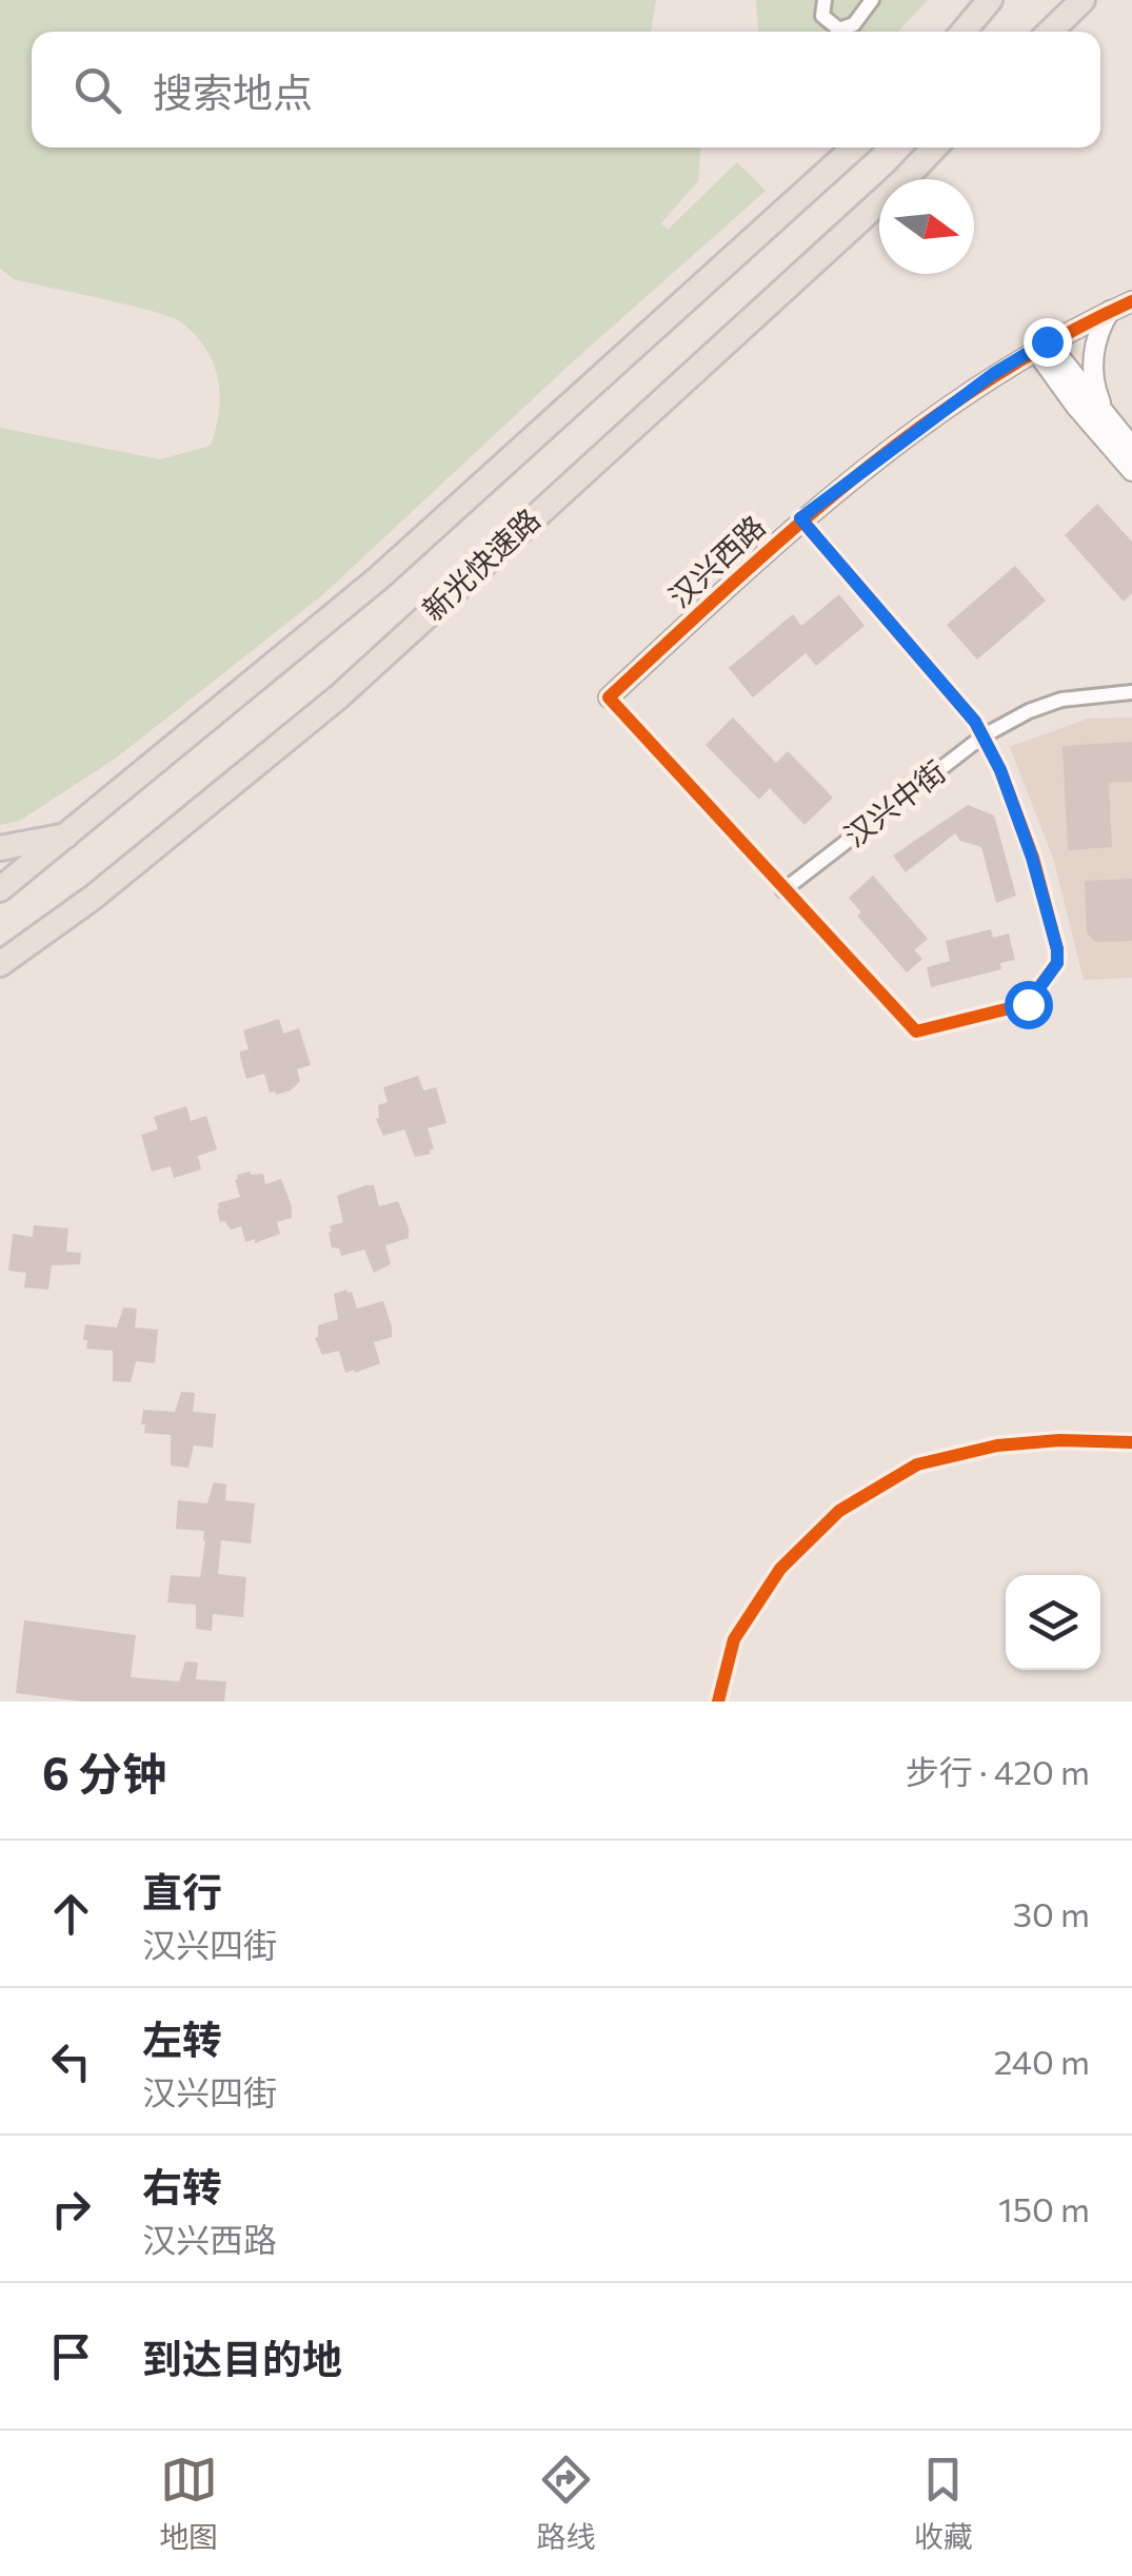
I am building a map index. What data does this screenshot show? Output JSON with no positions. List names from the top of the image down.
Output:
{
  "streets": {
    "highway": ["新光快速路"],
    "street": ["汉兴西路", "汉兴中街"]
  },
  "north": "right",
  "page": {
    "search": "搜索地点",
    "heading": ["6 分钟", "步行 · 420 m"],
    "list": [
      ["直行", "汉兴四街", "30 m"],
      ["左转", "汉兴四街", "240 m"],
      ["右转", "汉兴西路", "150 m"],
      "到达目的地"
    ],
    "nav": ["地图", "路线", "收藏"]
  }
}
